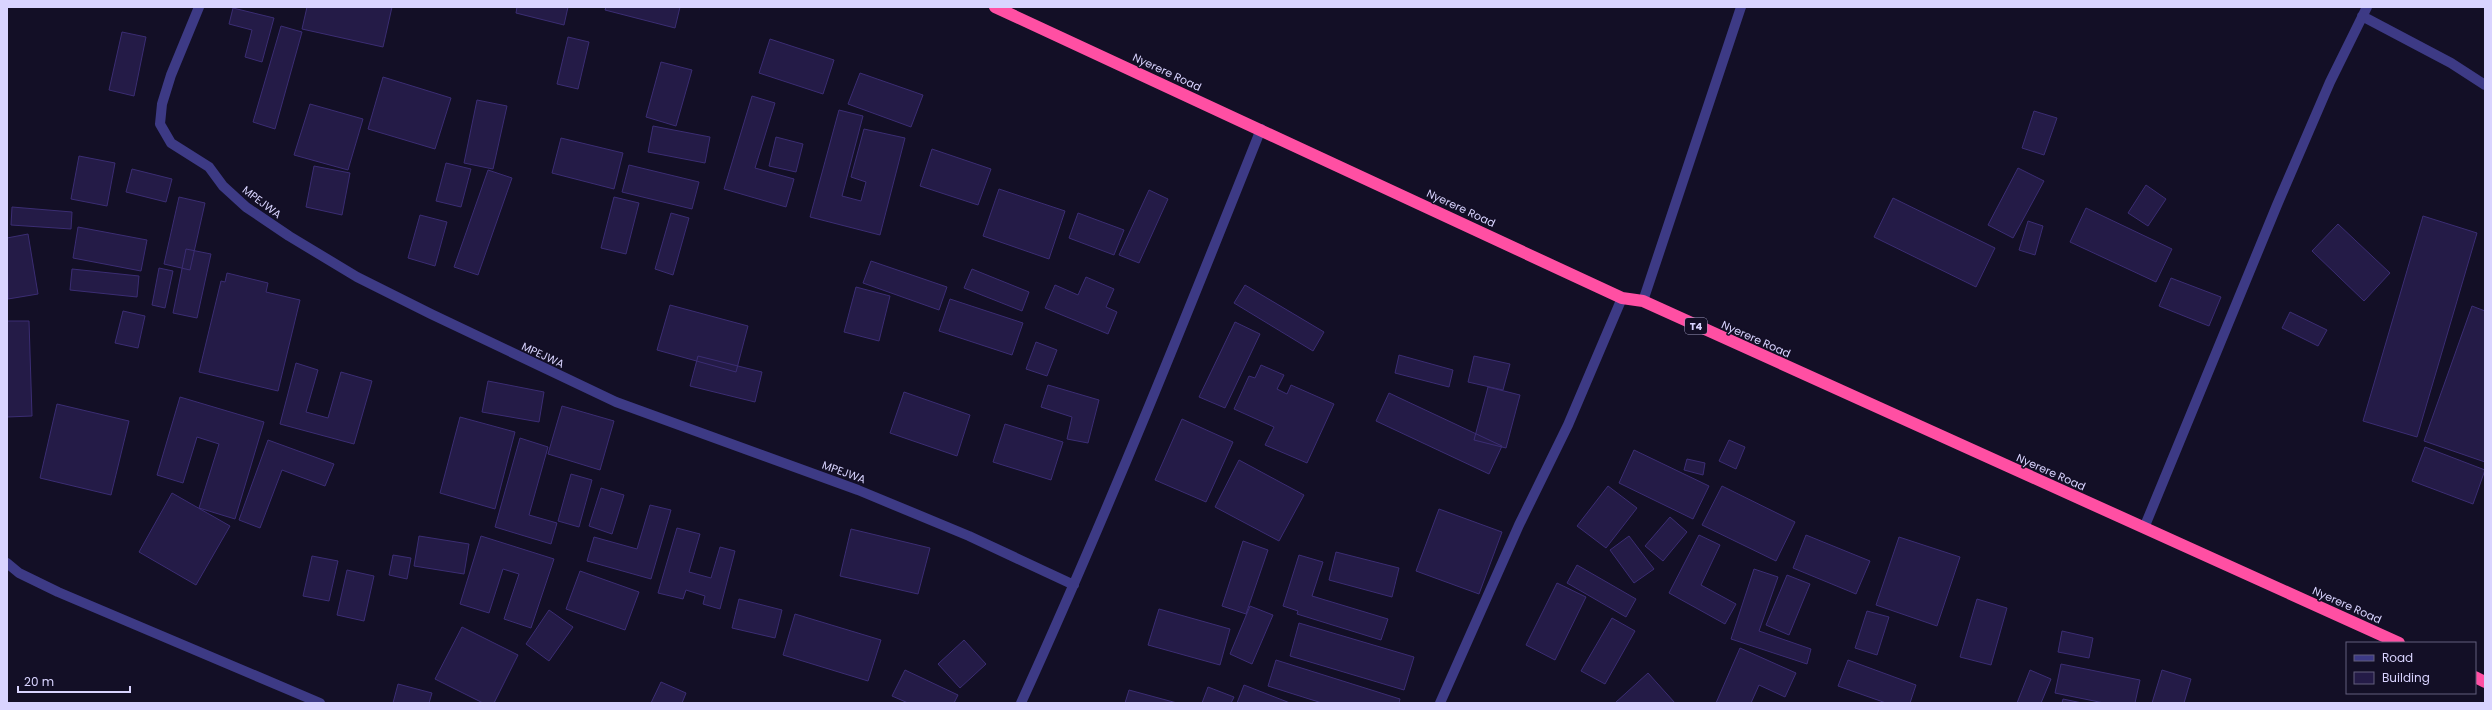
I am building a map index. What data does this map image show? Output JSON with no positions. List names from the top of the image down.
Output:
{
  "streets": {
    "highway": ["Nyerere Road", "T4"],
    "street": ["MPEJWA"]
  },
  "legend": ["Road", "Building"],
  "scale_bar": "20 m"
}
